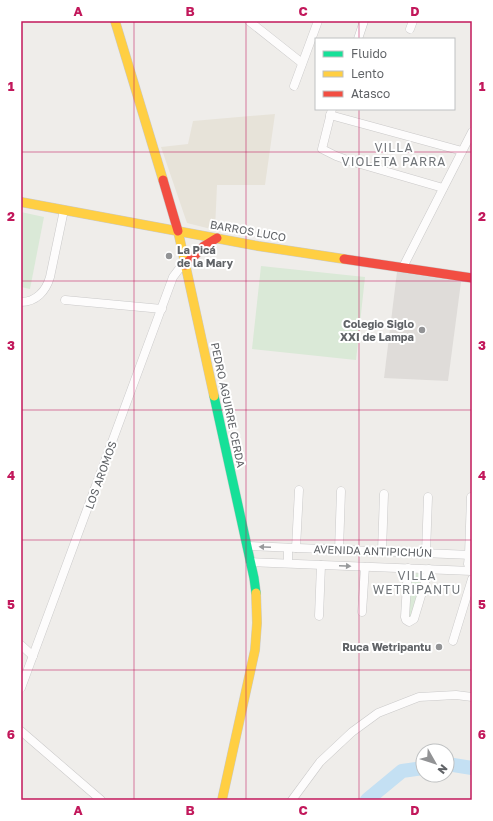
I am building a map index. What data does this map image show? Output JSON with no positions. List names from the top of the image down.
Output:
{
  "streets": {
    "main road": ["BARROS LUCO", "PEDRO AGUIRRE CERDA"],
    "street": ["LOS AROMOS", "AVENIDA ANTIPICHÚN"]
  },
  "crossings": [
    ["BARROS LUCO", "PEDRO AGUIRRE CERDA"],
    ["PEDRO AGUIRRE CERDA", "LOS AROMOS"],
    ["PEDRO AGUIRRE CERDA", "AVENIDA ANTIPICHÚN"]
  ],
  "districts": ["VILLA VIOLETA PARRA", "VILLA WETRIPANTU"],
  "places": ["La Picá de la Mary", "Colegio Siglo XXI de Lampa", "Ruca Wetripantu"],
  "legend": ["Fluido", "Lento", "Atasco"],
  "north": "bottom right",
  "grid": {
    "columns": [
      "A",
      "B",
      "C",
      "D"
    ],
    "rows": [
      "1",
      "2",
      "3",
      "4",
      "5",
      "6"
    ]
  }
}
